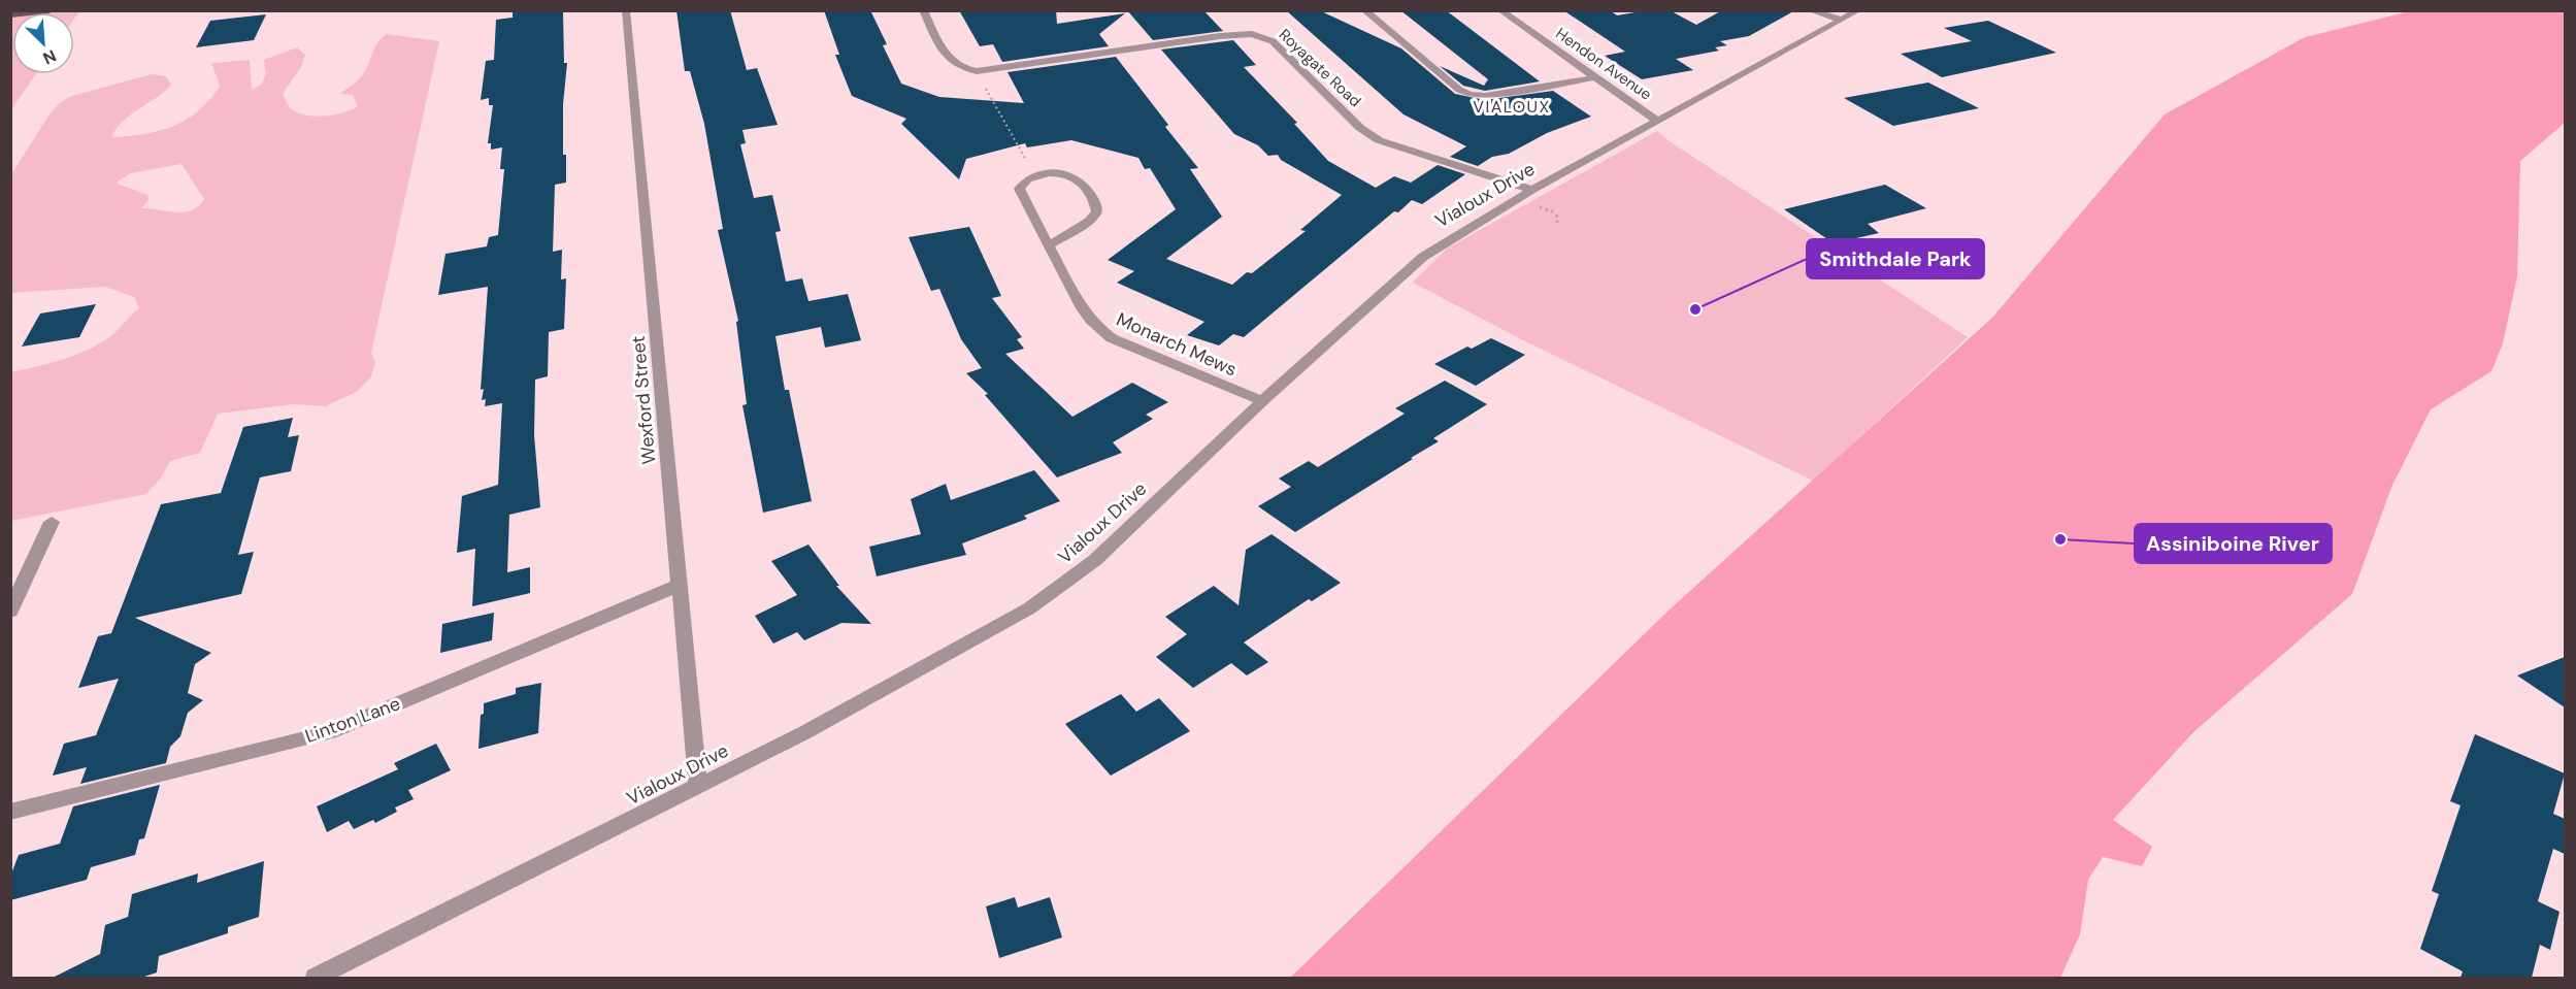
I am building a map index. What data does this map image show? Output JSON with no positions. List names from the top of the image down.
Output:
{
  "streets": {
    "street": [
      "Hendon Avenue",
      "Royagate Road",
      "Vialoux Drive",
      "Monarch Mews",
      "Wexford Street",
      "Linton Lane"
    ]
  },
  "crossings": [
    ["Hendon Avenue", "Vialoux Drive"],
    ["Royagate Road", "Vialoux Drive"],
    ["Vialoux Drive", "Monarch Mews"],
    ["Vialoux Drive", "Wexford Street"],
    ["Wexford Street", "Linton Lane"]
  ],
  "districts": ["VIALOUX"],
  "places": ["Smithdale Park", "Assiniboine River"],
  "north": "bottom right"
}
